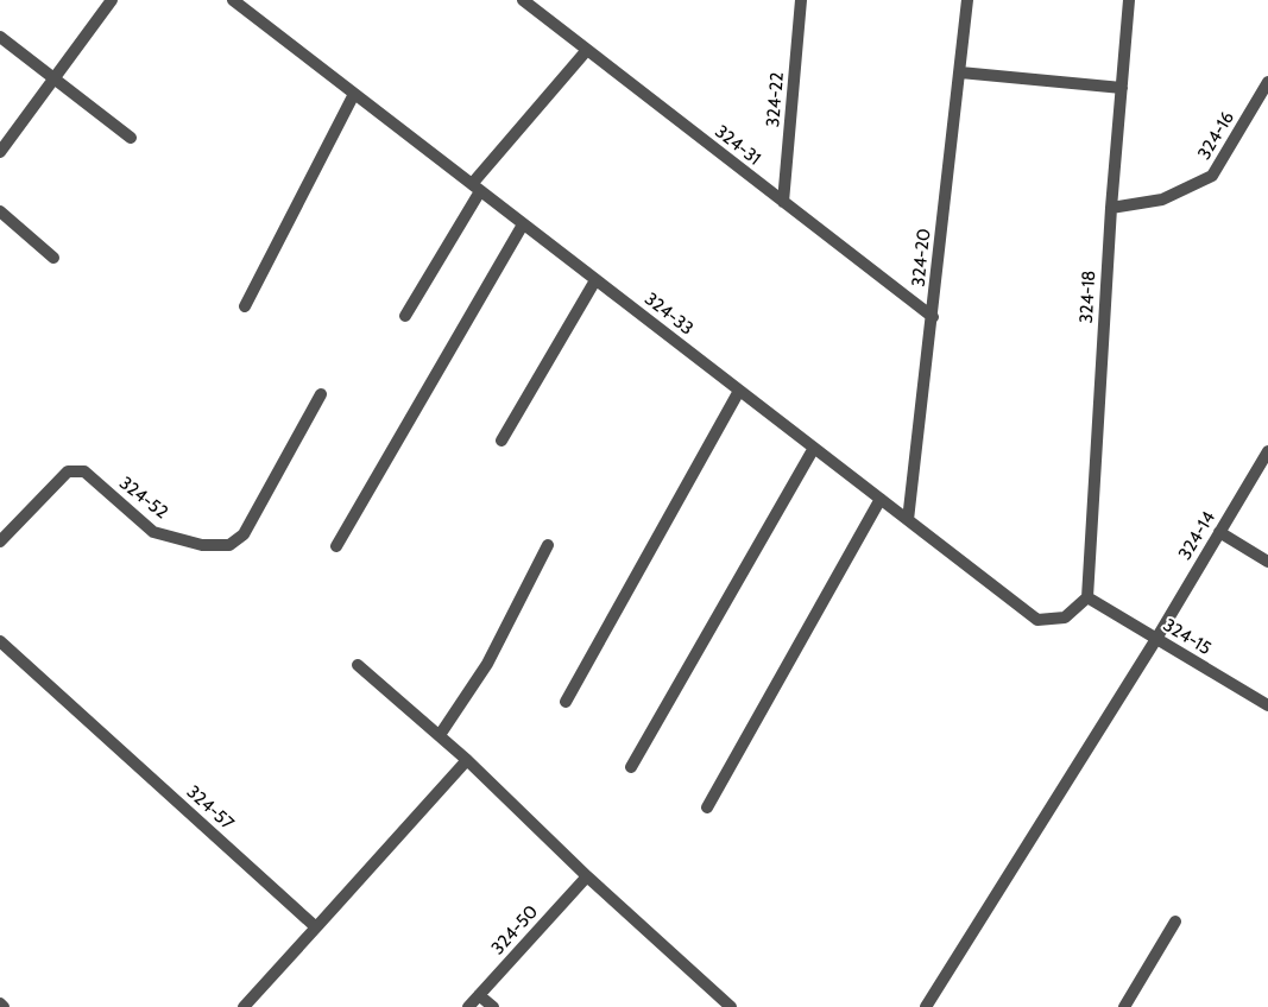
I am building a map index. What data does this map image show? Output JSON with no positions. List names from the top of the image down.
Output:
{
  "streets": {
    "street": [
      "324-22",
      "324-16",
      "324-31",
      "324-20",
      "324-18",
      "324-33",
      "324-52",
      "324-14",
      "324-15",
      "324-57",
      "324-50"
    ]
  },
  "crossings": [
    ["324-22", "324-31"],
    ["324-16", "324-18"],
    ["324-31", "324-20"],
    ["324-20", "324-33"],
    ["324-18", "324-33"],
    ["324-18", "324-15"],
    ["324-33", "324-15"],
    ["324-14", "324-15"]
  ]
}
